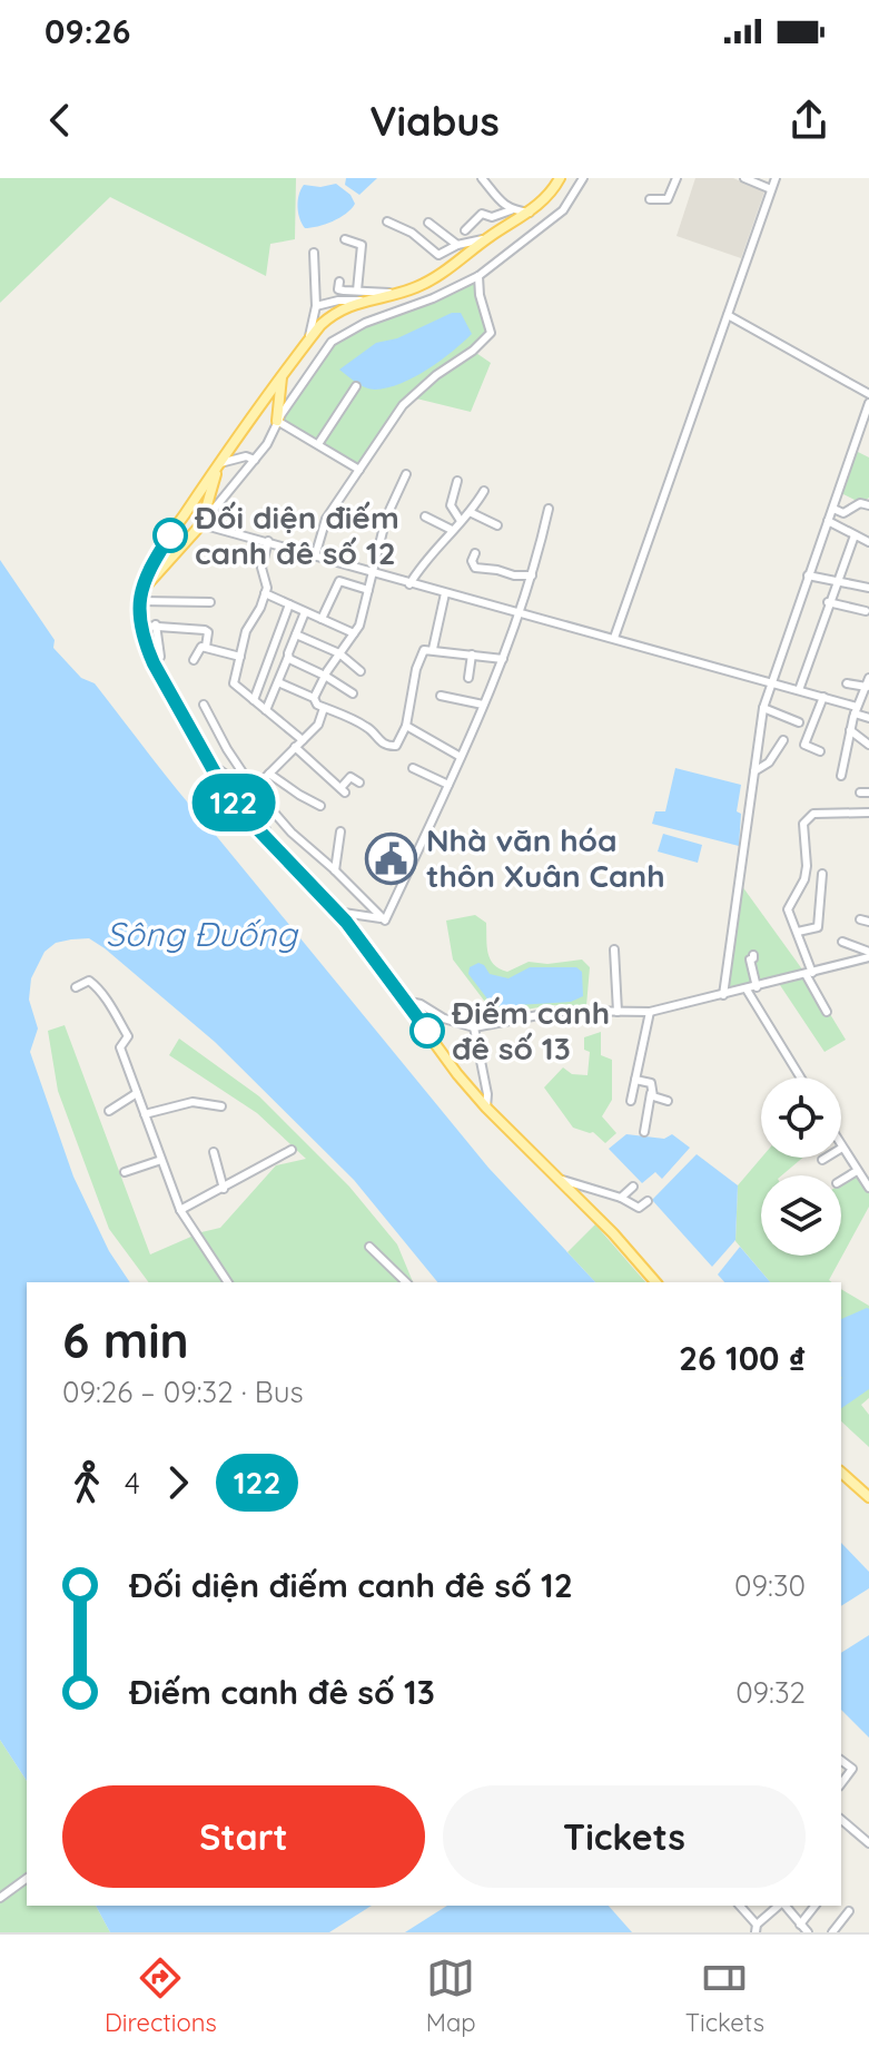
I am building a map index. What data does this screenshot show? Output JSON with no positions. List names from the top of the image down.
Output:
{
  "water": ["Sông Đuống"],
  "places": {
    "other": ["Đối diện điếm canh đê số 12", "Điếm canh đê số 13"],
    "public building": ["Nhà văn hóa thôn Xuân Canh"]
  },
  "lines": ["bus line 122"],
  "page": {
    "status": "09:26",
    "header": "Viabus",
    "on_map": "122",
    "heading": ["6 min", "09:26 – 09:32 · Bus", "26 100 ₫"],
    "legs": ["4", "122"],
    "list": [
      {
        "name": "Đối diện điếm canh đê số 12",
        "value": "09:30"
      },
      {
        "name": "Điếm canh đê số 13",
        "value": "09:32"
      }
    ],
    "buttons": ["Start", "Tickets"],
    "tabs": ["Directions", "Map", "Tickets"]
  }
}
